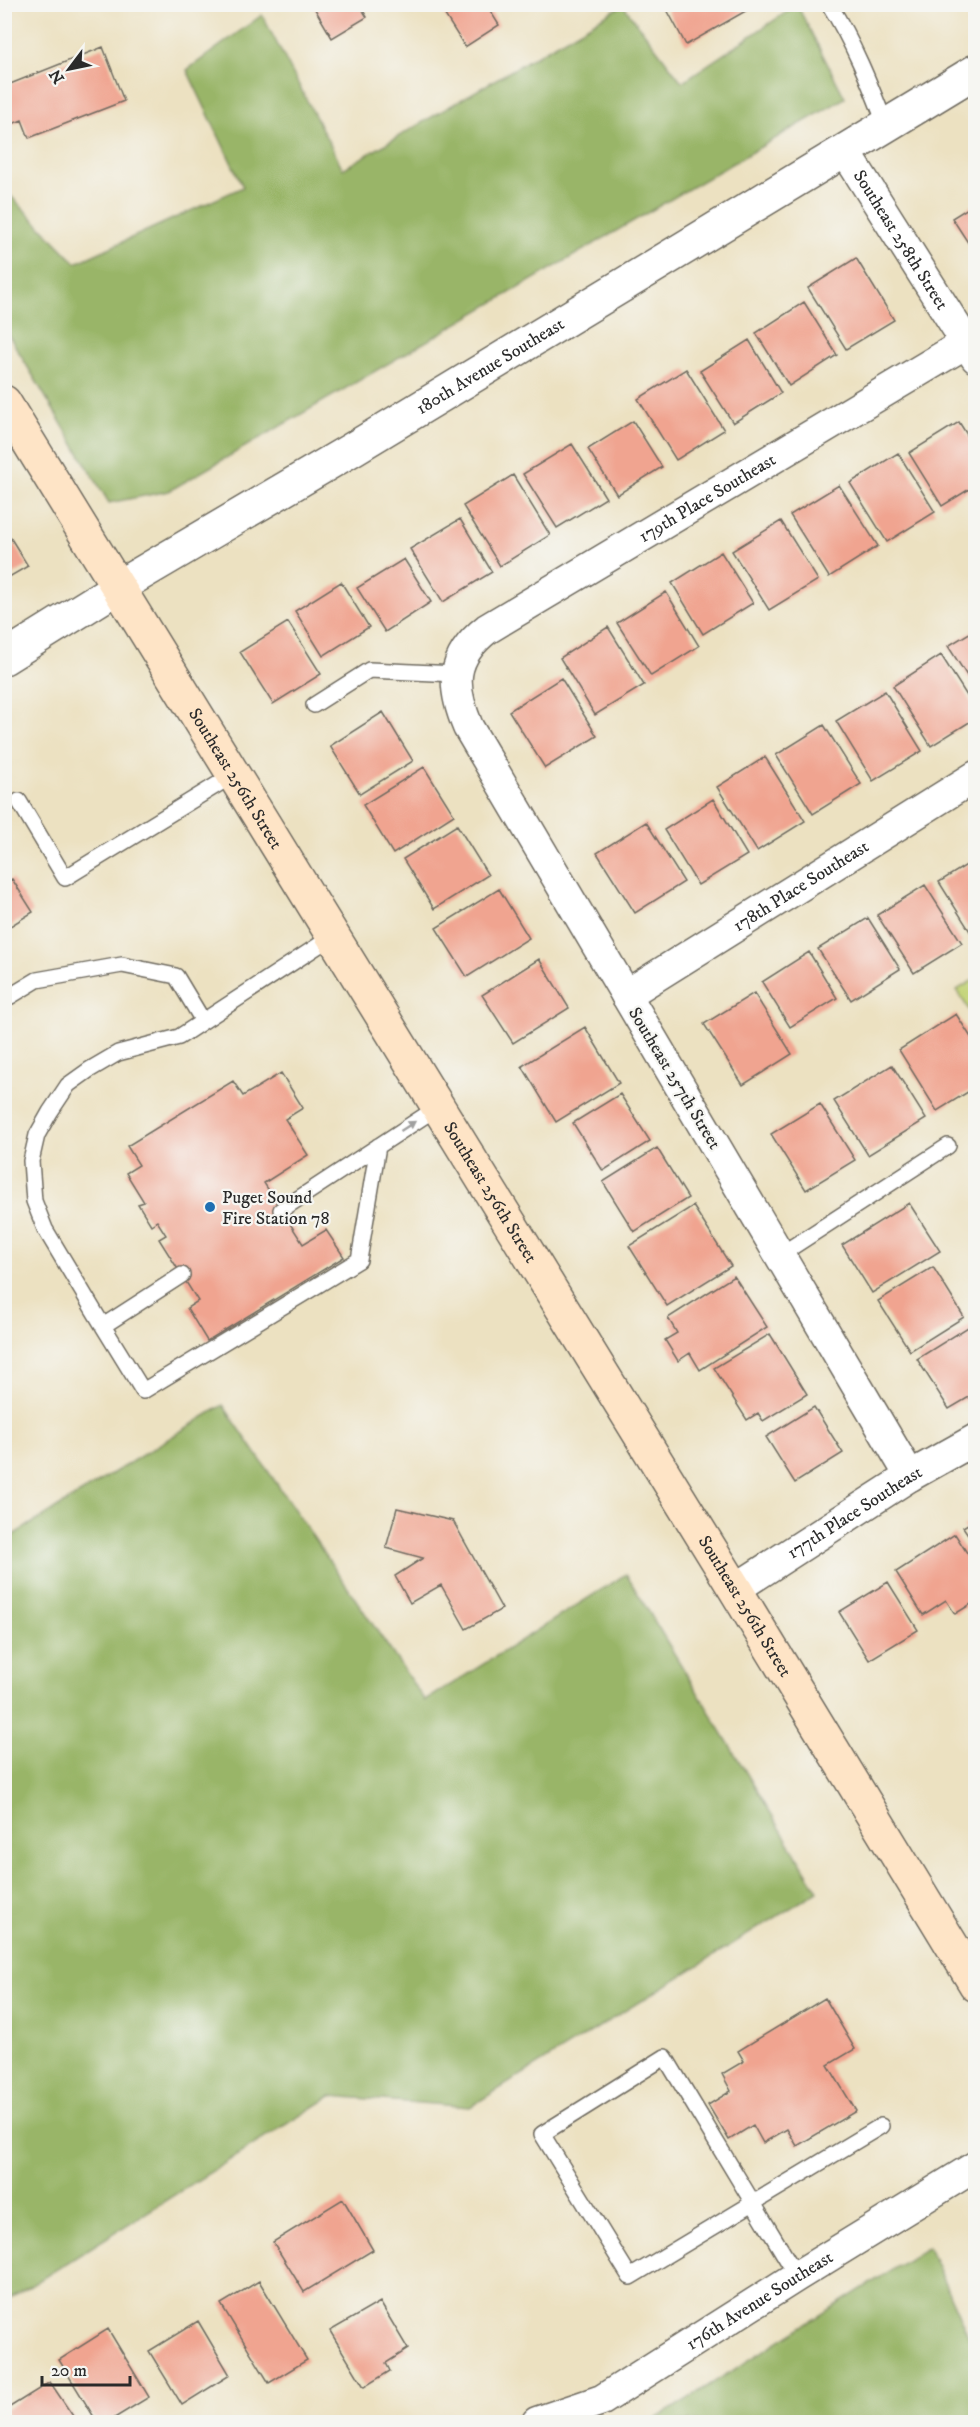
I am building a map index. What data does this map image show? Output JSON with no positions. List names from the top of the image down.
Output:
{
  "streets": {
    "main road": ["Southeast 256th Street"],
    "street": [
      "Southeast 258th Street",
      "180th Avenue Southeast",
      "179th Place Southeast",
      "178th Place Southeast",
      "Southeast 257th Street",
      "177th Place Southeast",
      "176th Avenue Southeast"
    ]
  },
  "crossings": [
    ["Southeast 258th Street", "180th Avenue Southeast"],
    ["Southeast 258th Street", "179th Place Southeast"],
    ["180th Avenue Southeast", "Southeast 256th Street"],
    ["179th Place Southeast", "Southeast 257th Street"],
    ["Southeast 256th Street", "177th Place Southeast"],
    ["178th Place Southeast", "Southeast 257th Street"],
    ["Southeast 257th Street", "177th Place Southeast"]
  ],
  "places": ["Puget Sound Fire Station 78"],
  "scale_bar": "20 m",
  "north": "bottom left"
}
